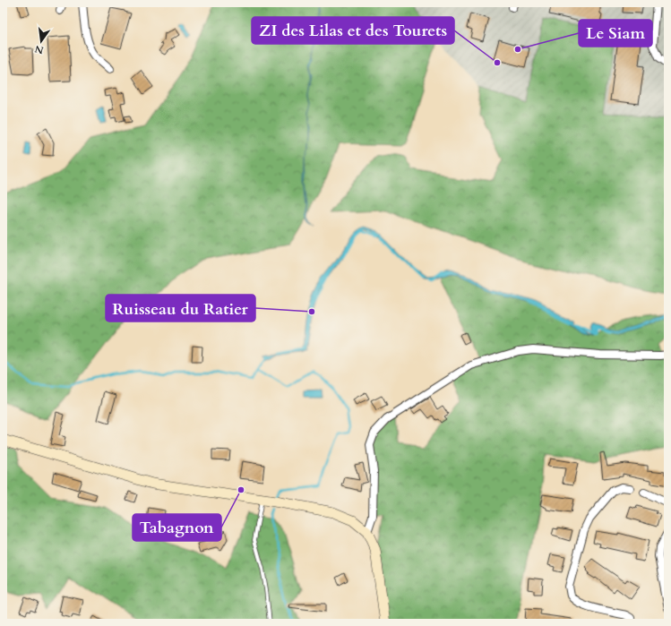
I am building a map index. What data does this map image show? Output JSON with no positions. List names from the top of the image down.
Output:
{
  "places": [
    "Le Siam",
    "ZI des Lilas et des Tourets",
    "Ruisseau du Ratier",
    "Tabagnon"
  ],
  "north": "bottom"
}
